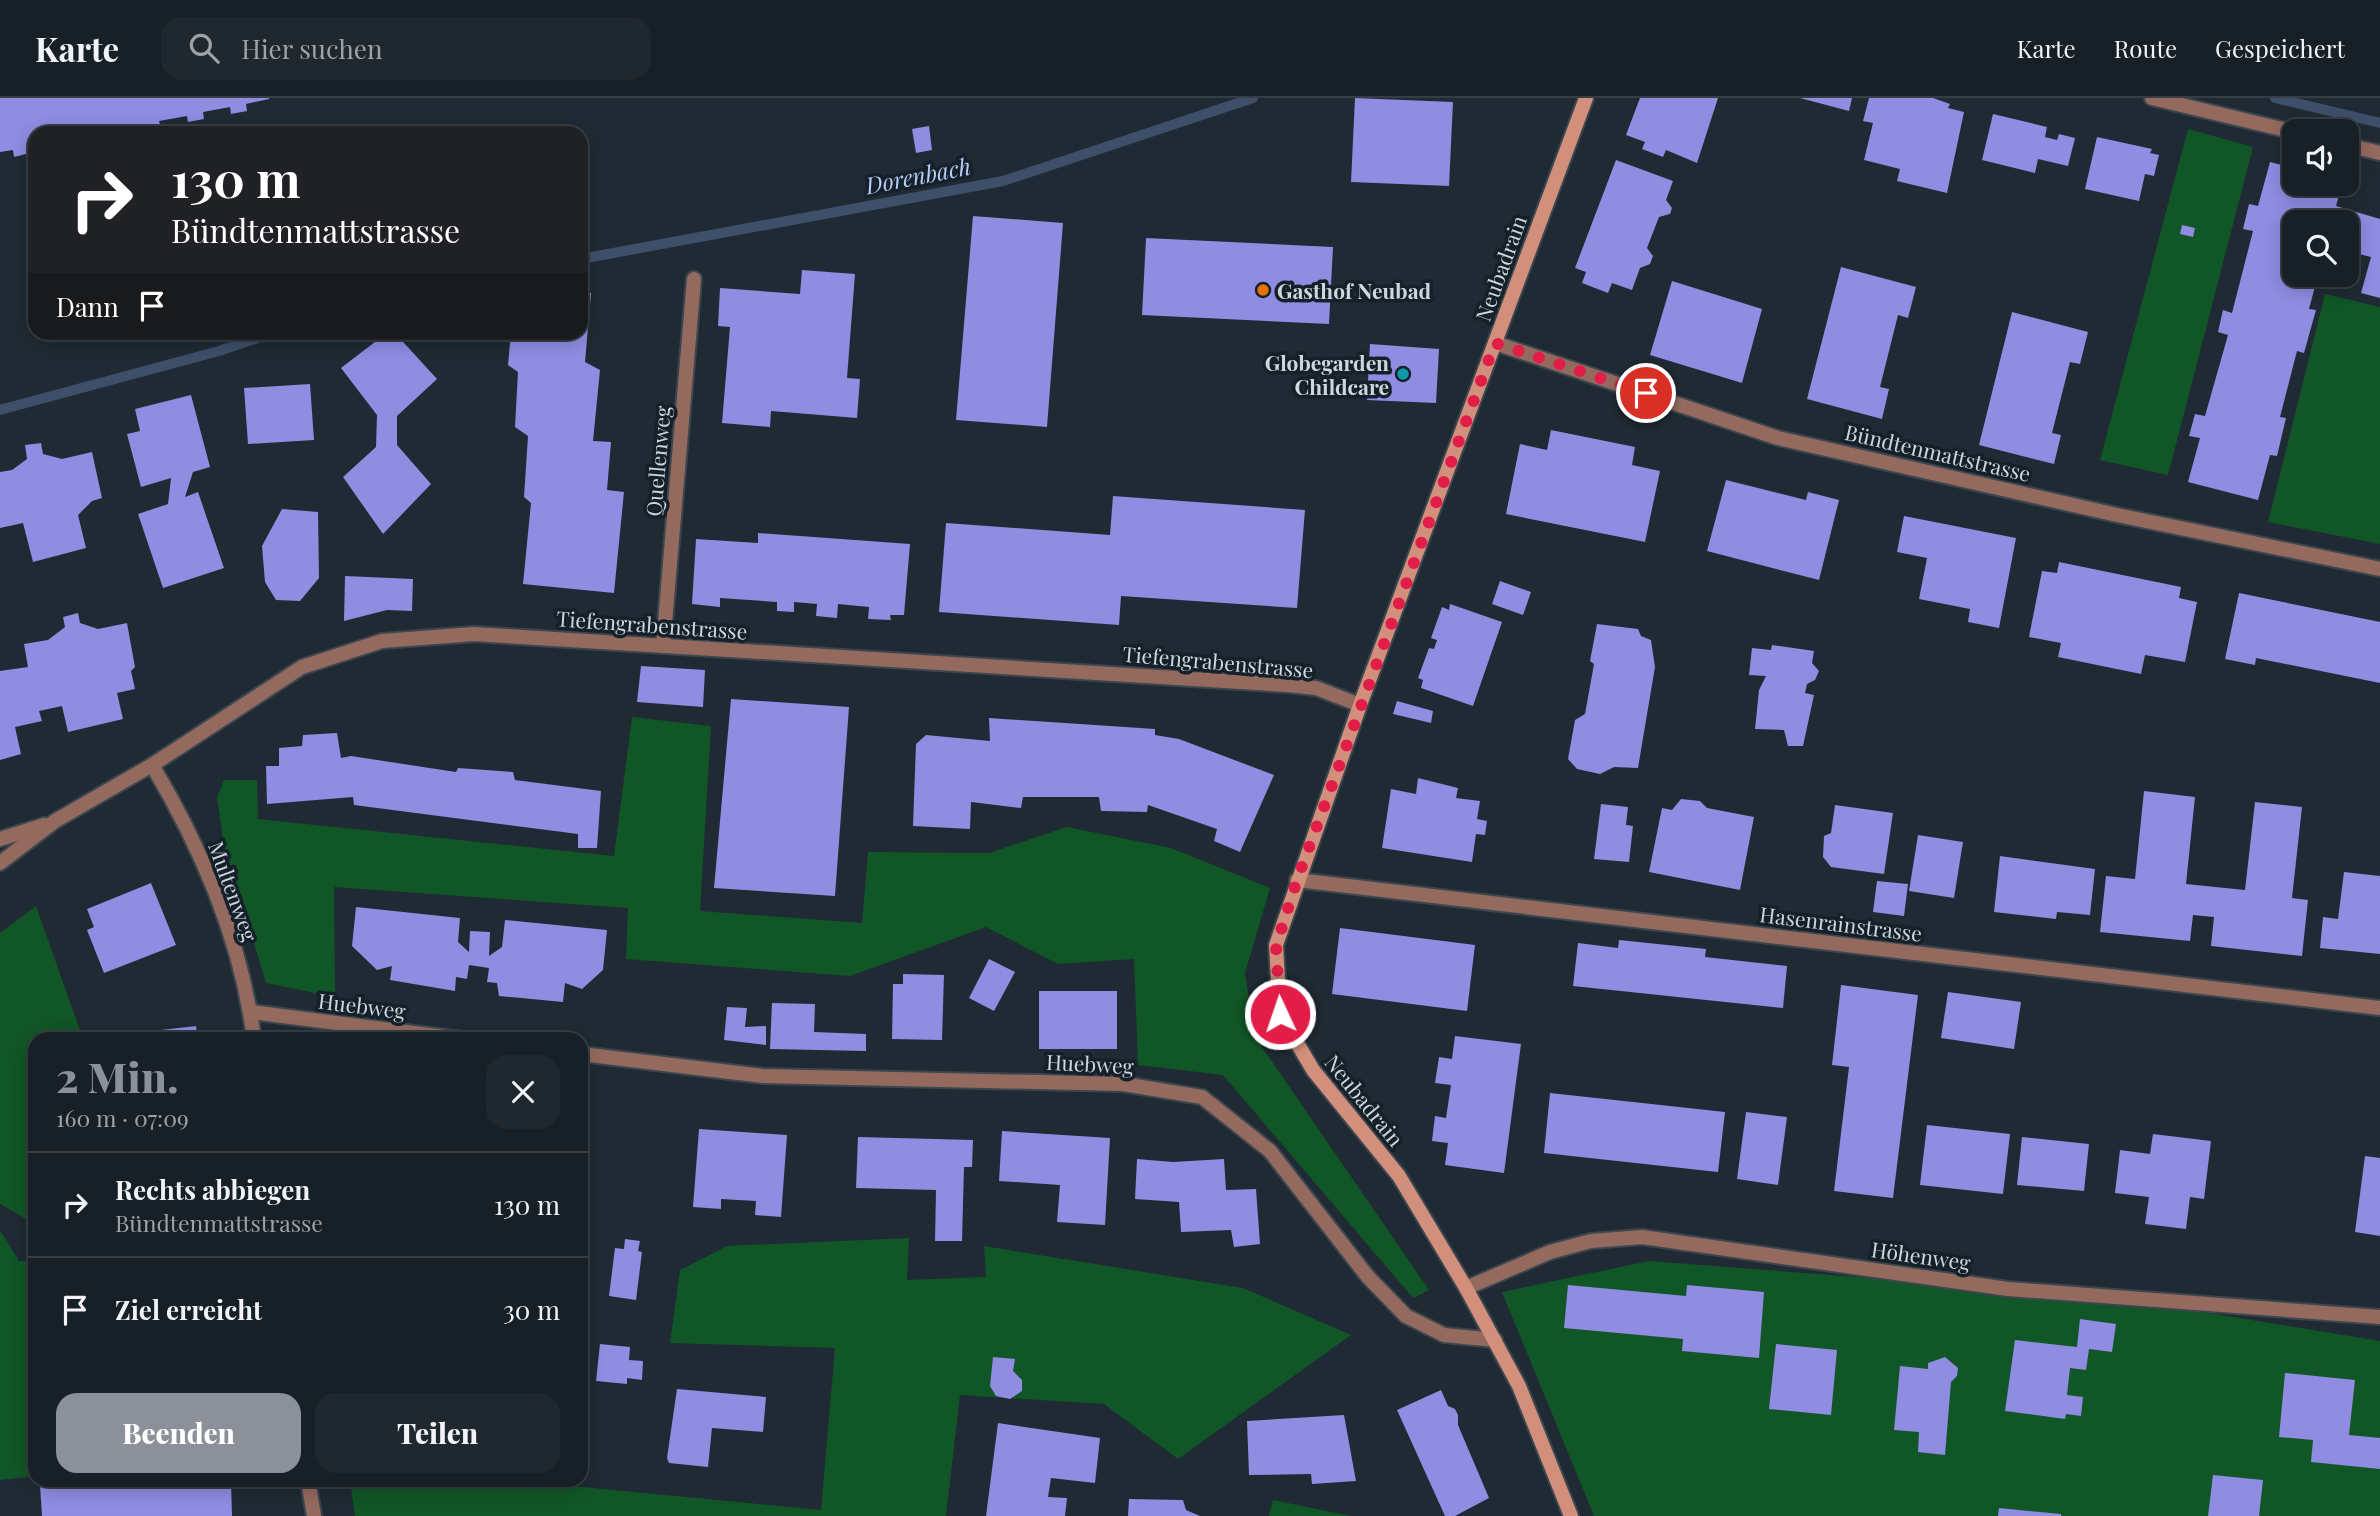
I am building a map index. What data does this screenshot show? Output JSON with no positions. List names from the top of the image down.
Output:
{
  "streets": {
    "street": [
      "Neubadrain",
      "Bündtenmattstrasse",
      "Quellenweg",
      "Tiefengrabenstrasse",
      "Multenweg",
      "Hasenrainstrasse",
      "Huebweg",
      "Höhenweg"
    ]
  },
  "crossings": [
    ["Neubadrain", "Bündtenmattstrasse"],
    ["Neubadrain", "Tiefengrabenstrasse"],
    ["Neubadrain", "Hasenrainstrasse"],
    ["Neubadrain", "Huebweg"],
    ["Neubadrain", "Höhenweg"],
    ["Quellenweg", "Tiefengrabenstrasse"],
    ["Tiefengrabenstrasse", "Multenweg"],
    ["Multenweg", "Huebweg"]
  ],
  "water": ["Dorenbach"],
  "places": ["Gasthof Neubad", "Globegarden Childcare"],
  "page": {
    "header": "Karte",
    "search": "Hier suchen",
    "nav": ["Karte", "Route", "Gespeichert"],
    "turn": ["130 m", "Bündtenmattstrasse"],
    "then": "Dann",
    "heading": ["2 Min.", "160 m · 07:09"],
    "list": [
      {
        "name": "Rechts abbiegen",
        "note": "Bündtenmattstrasse",
        "value": "130 m"
      },
      {
        "name": "Ziel erreicht",
        "value": "30 m"
      }
    ],
    "buttons": ["Beenden", "Teilen"]
  }
}
